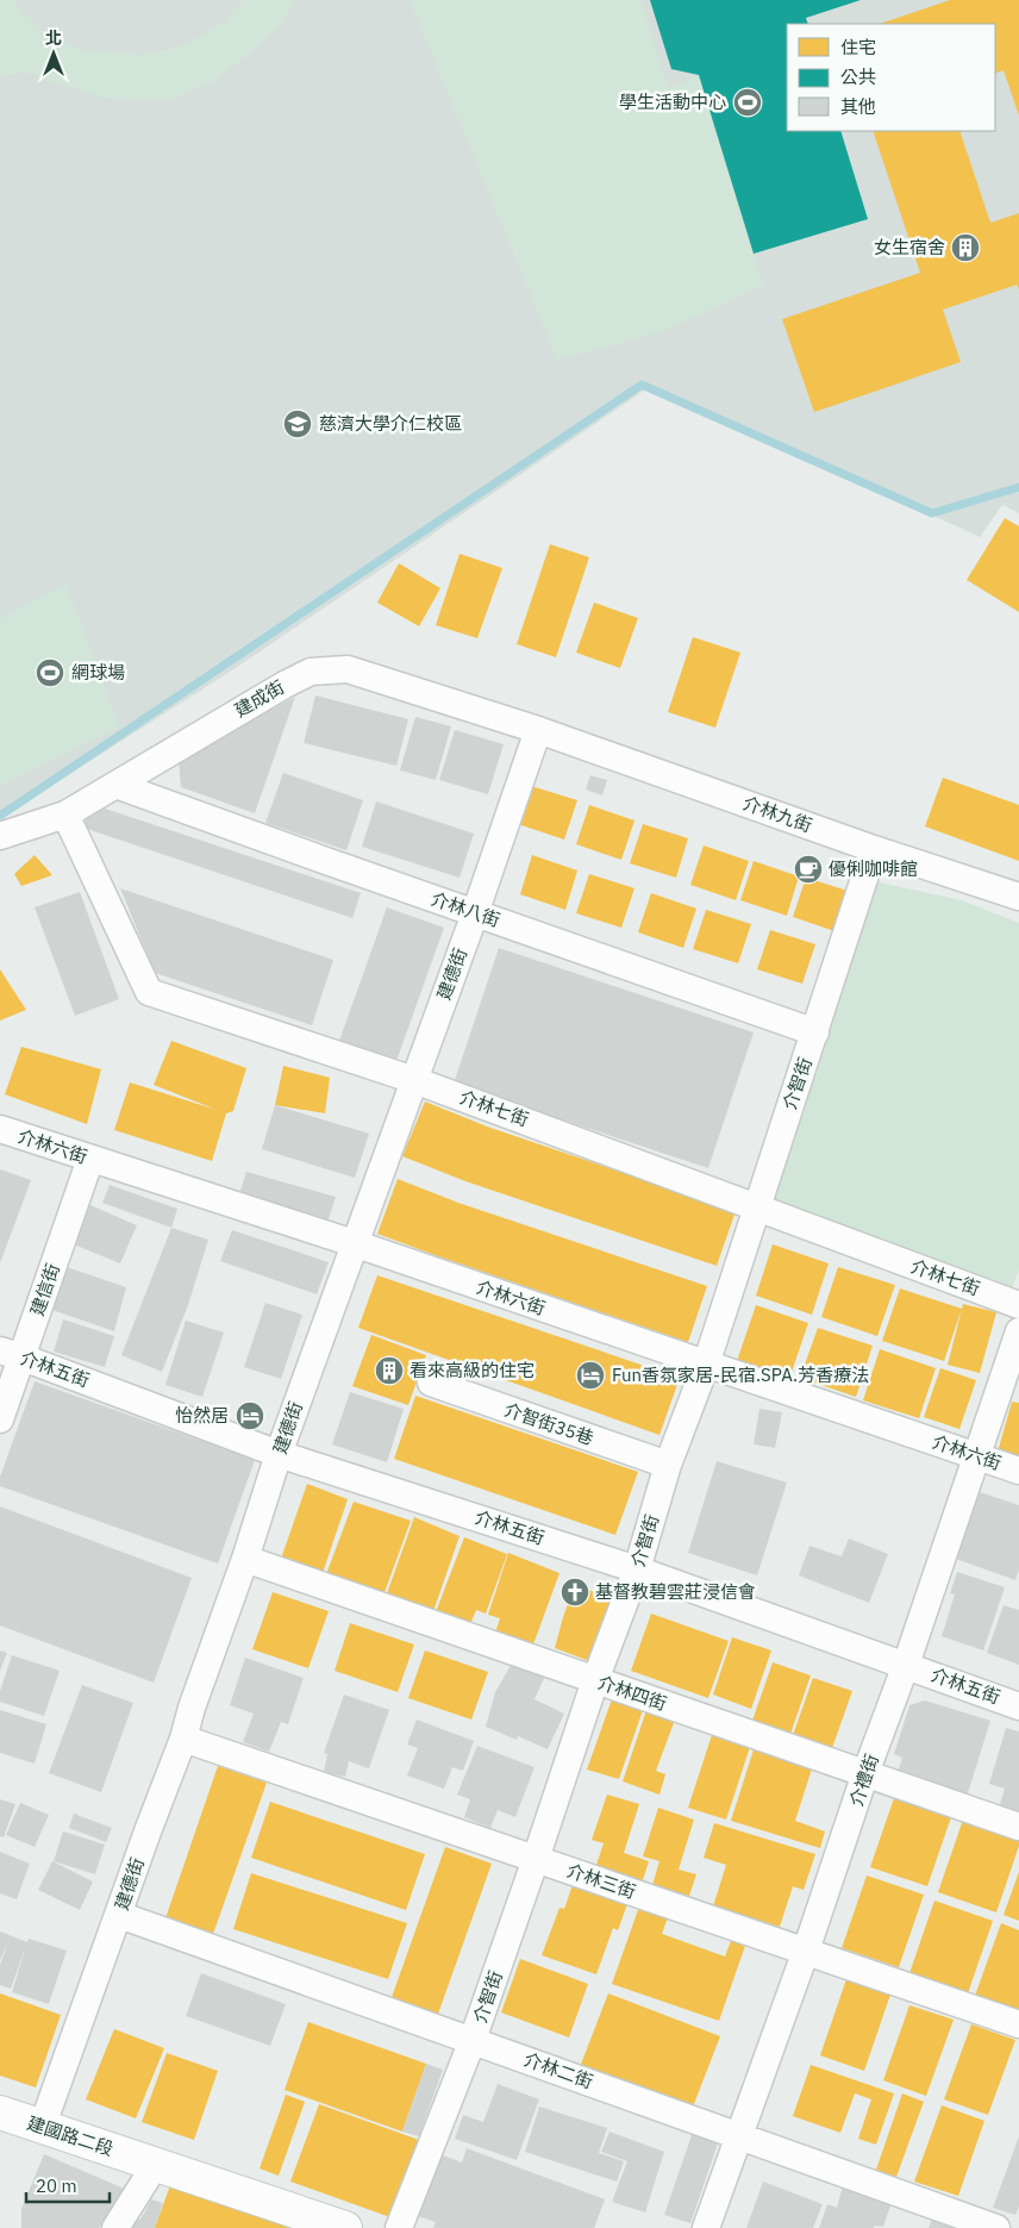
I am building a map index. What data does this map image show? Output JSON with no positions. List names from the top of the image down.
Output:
{
  "streets": {
    "street": [
      "建成街",
      "介林九街",
      "介林八街",
      "建德街",
      "介智街",
      "介林七街",
      "介林六街",
      "建信街",
      "介林五街",
      "介智街35巷",
      "介林四街",
      "介禮街",
      "介林三街",
      "介林二街",
      "建國路二段"
    ]
  },
  "crossings": [
    ["建成街", "介林九街"],
    ["建成街", "介林八街"],
    ["建成街", "建德街"],
    ["建成街", "介林七街"],
    ["介林九街", "建德街"],
    ["介林九街", "介智街"],
    ["介林八街", "建德街"],
    ["介林八街", "介智街"],
    ["建德街", "介林七街"],
    ["建德街", "介林六街"],
    ["建德街", "介林五街"],
    ["建德街", "介林四街"],
    ["建德街", "介林三街"],
    ["建德街", "介林二街"],
    ["建德街", "建國路二段"],
    ["介智街", "介林七街"],
    ["介智街", "介林六街"],
    ["介智街", "介林五街"],
    ["介智街", "介智街35巷"],
    ["介智街", "介林四街"],
    ["介智街", "介林三街"],
    ["介智街", "介林二街"],
    ["介林六街", "建信街"],
    ["介林六街", "介禮街"],
    ["建信街", "介林五街"],
    ["介林五街", "介禮街"],
    ["介林四街", "介禮街"],
    ["介禮街", "介林三街"],
    ["介禮街", "介林二街"]
  ],
  "places": {
    "sports": ["學生活動中心", "網球場"],
    "building": ["女生宿舍", "看來高級的住宅"],
    "school or university": ["慈濟大學介仁校區"],
    "cafe": ["優俐咖啡館"],
    "hotel": ["Fun香氛家居-民宿.SPA.芳香療法", "怡然居"],
    "church": ["基督教碧雲莊浸信會"]
  },
  "legend": ["住宅", "公共", "其他"],
  "scale_bar": "20 m",
  "north": "top"
}
